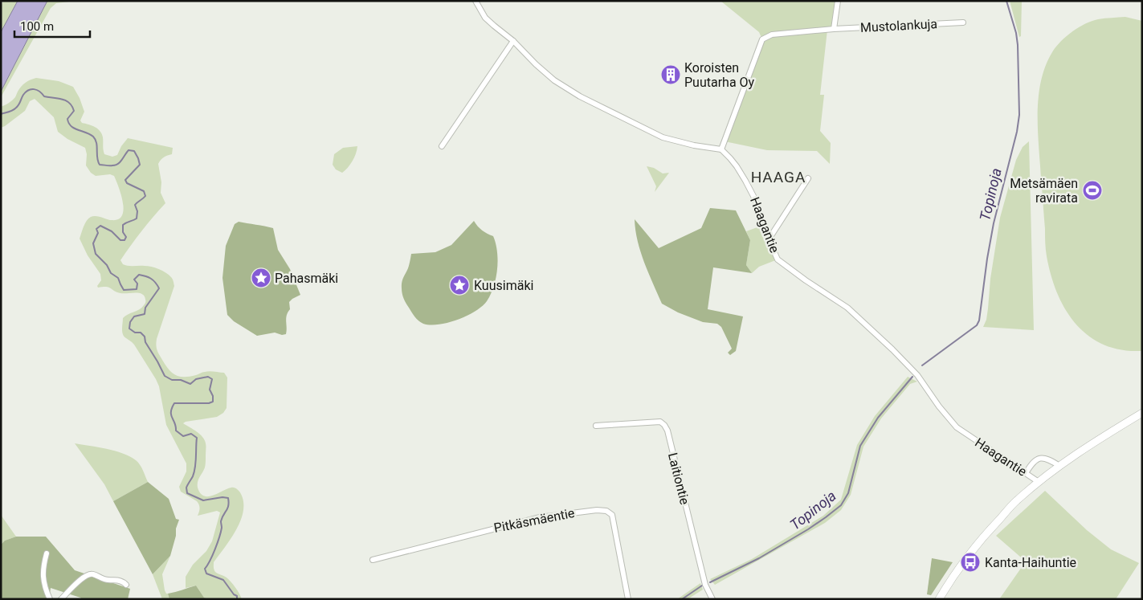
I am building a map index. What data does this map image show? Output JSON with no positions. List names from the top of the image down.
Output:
{
  "streets": {
    "street": [
      "Mustolankuja",
      "Haagantie",
      "Laitiontie",
      "Pitkäsmäentie"
    ]
  },
  "crossings": [
    ["Mustolankuja", "Haagantie"]
  ],
  "districts": ["HAAGA"],
  "water": ["Topinoja"],
  "places": {
    "building": ["Koroisten Puutarha Oy"],
    "sports": ["Metsämäen ravirata"],
    "place": ["Pahasmäki", "Kuusimäki"],
    "bus stop": ["Kanta-Haihuntie"]
  },
  "scale_bar": "100 m"
}
